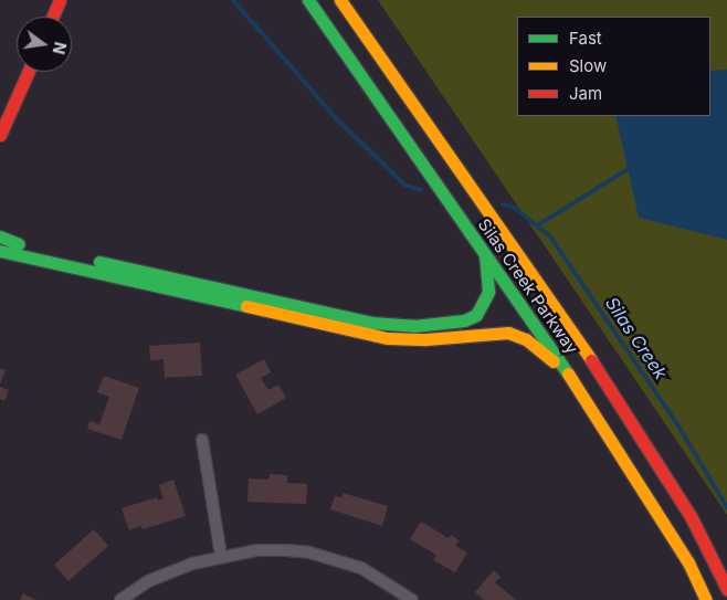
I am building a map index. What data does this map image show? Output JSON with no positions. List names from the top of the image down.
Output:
{
  "streets": {
    "main road": ["Silas Creek Parkway"]
  },
  "water": ["Silas Creek"],
  "legend": ["Fast", "Slow", "Jam"],
  "north": "right"
}
